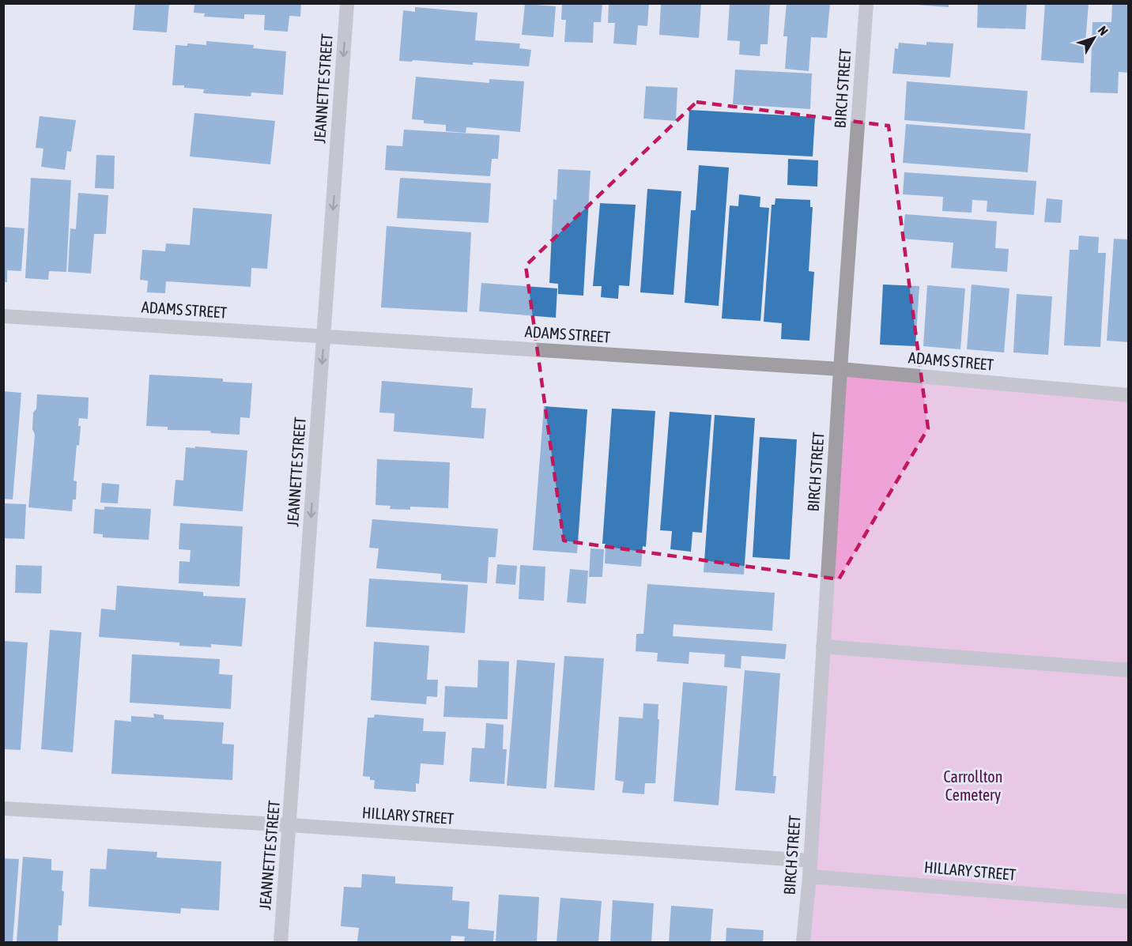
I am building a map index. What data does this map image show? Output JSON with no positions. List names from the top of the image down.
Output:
{
  "streets": {
    "street": [
      "JEANNETTE STREET",
      "BIRCH STREET",
      "ADAMS STREET",
      "HILLARY STREET"
    ]
  },
  "crossings": [
    ["JEANNETTE STREET", "ADAMS STREET"],
    ["JEANNETTE STREET", "HILLARY STREET"],
    ["BIRCH STREET", "ADAMS STREET"],
    ["BIRCH STREET", "HILLARY STREET"]
  ],
  "one_way": ["JEANNETTE STREET"],
  "parks": ["Carrollton Cemetery"],
  "north": "top right"
}
